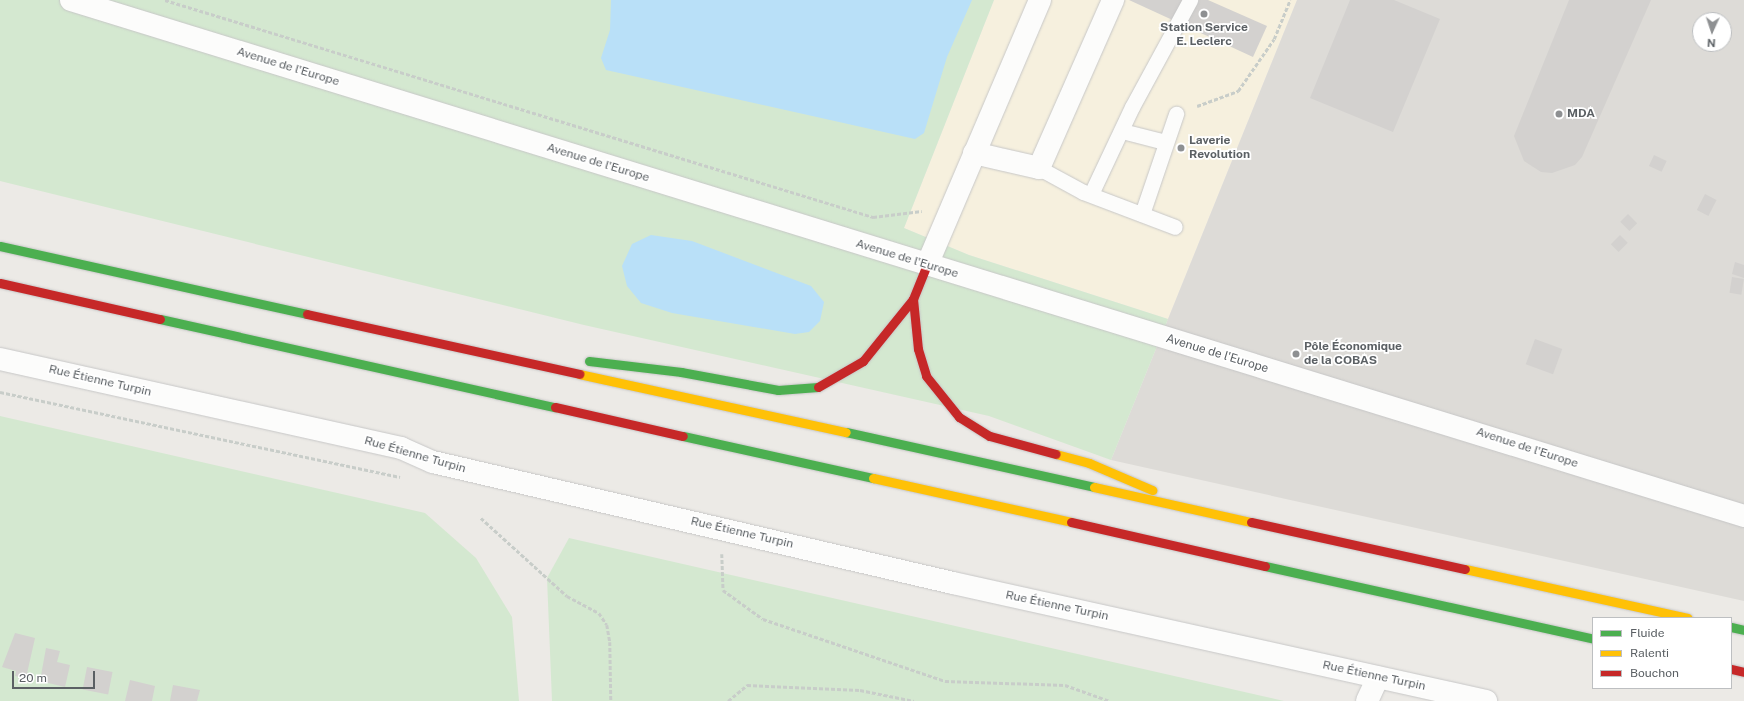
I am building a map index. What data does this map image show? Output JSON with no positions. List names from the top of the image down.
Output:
{
  "streets": {
    "street": ["Avenue de l'Europe", "Rue Étienne Turpin"]
  },
  "places": [
    "Station Service E. Leclerc",
    "MDA",
    "Laverie Revolution",
    "Pôle Économique de la COBAS"
  ],
  "legend": ["Fluide", "Ralenti", "Bouchon"],
  "scale_bar": "20 m",
  "north": "bottom"
}
